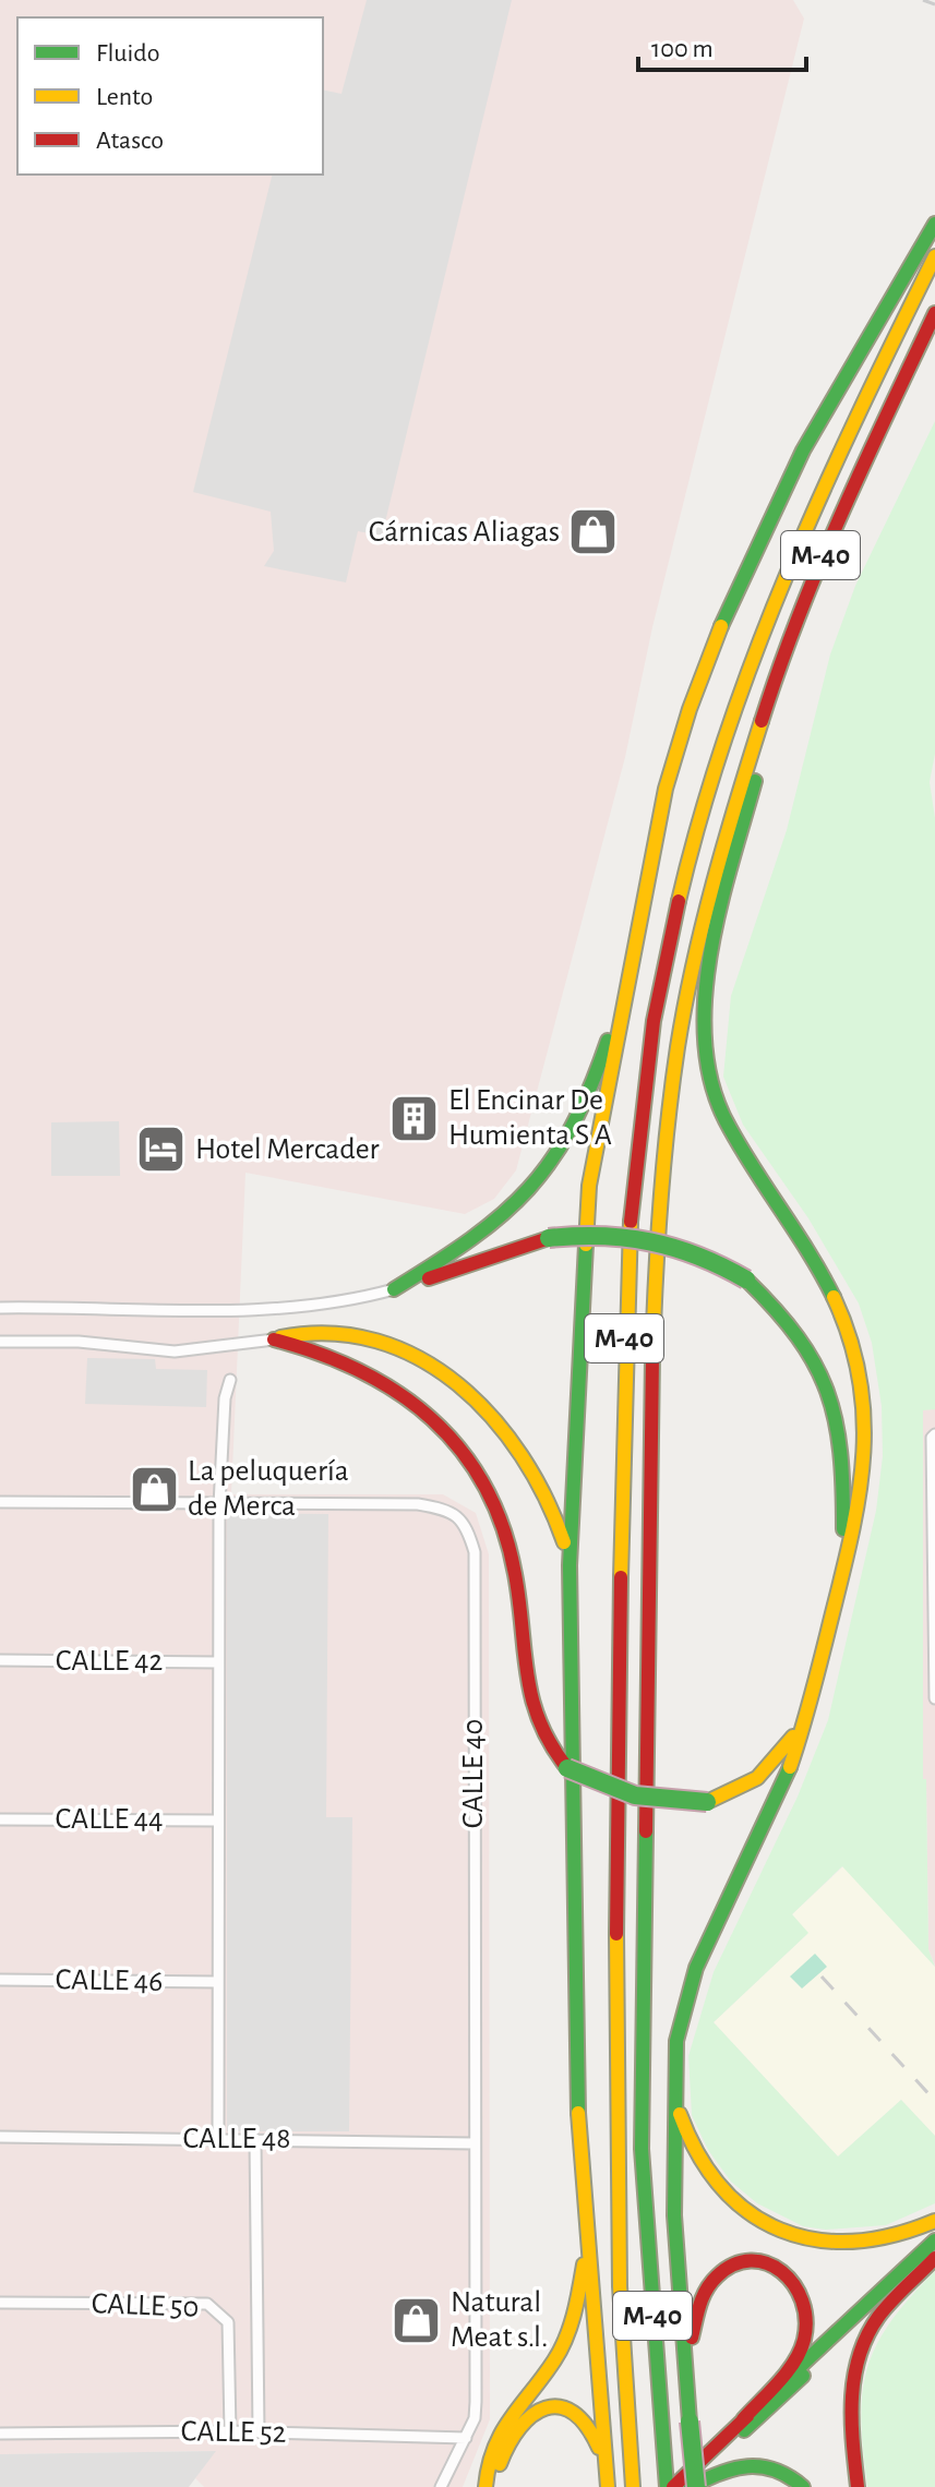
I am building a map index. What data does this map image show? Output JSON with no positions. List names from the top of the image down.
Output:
{
  "streets": {
    "main road": ["M-40"],
    "street": [
      "CALLE 42",
      "CALLE 40",
      "CALLE 44",
      "CALLE 46",
      "CALLE 48",
      "CALLE 50",
      "CALLE 52"
    ]
  },
  "crossings": [
    ["CALLE 40", "CALLE 48"],
    ["CALLE 40", "CALLE 52"],
    ["CALLE 50", "CALLE 52"]
  ],
  "places": {
    "shop": ["Cárnicas Aliagas", "La peluquería de Merca", "Natural Meat s.l."],
    "building": ["El Encinar De Humienta S A"],
    "hotel": ["Hotel Mercader"]
  },
  "legend": ["Fluido", "Lento", "Atasco"],
  "scale_bar": "100 m"
}
